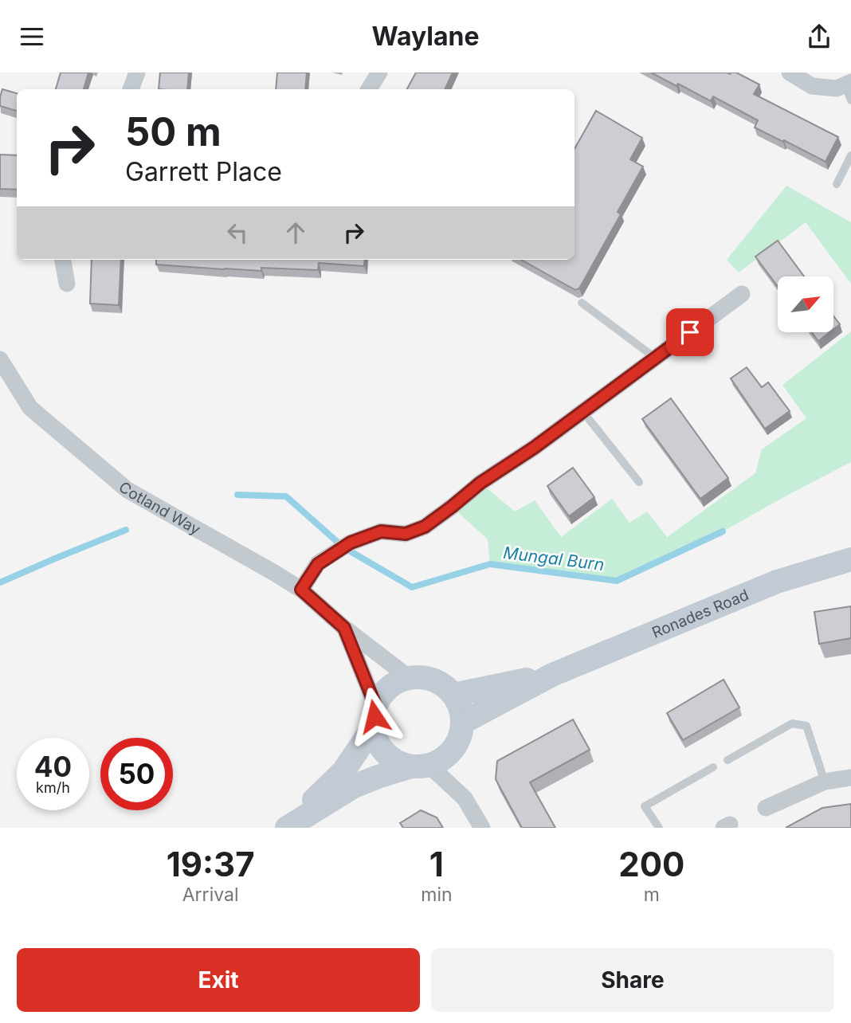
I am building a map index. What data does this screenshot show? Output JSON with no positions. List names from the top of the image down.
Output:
{
  "streets": {
    "main road": ["Ronades Road"],
    "street": ["Cotland Way"]
  },
  "crossings": [
    ["Cotland Way", "Ronades Road"]
  ],
  "water": ["Mungal Burn"],
  "north": "top right",
  "page": {
    "header": "Waylane",
    "turn": ["50 m", "Garrett Place"],
    "speed": "40 km/h",
    "limit": "50",
    "eta": [
      "19:37",
      "Arrival",
      "1",
      "min",
      "200",
      "m"
    ],
    "buttons": ["Exit", "Share"]
  }
}
